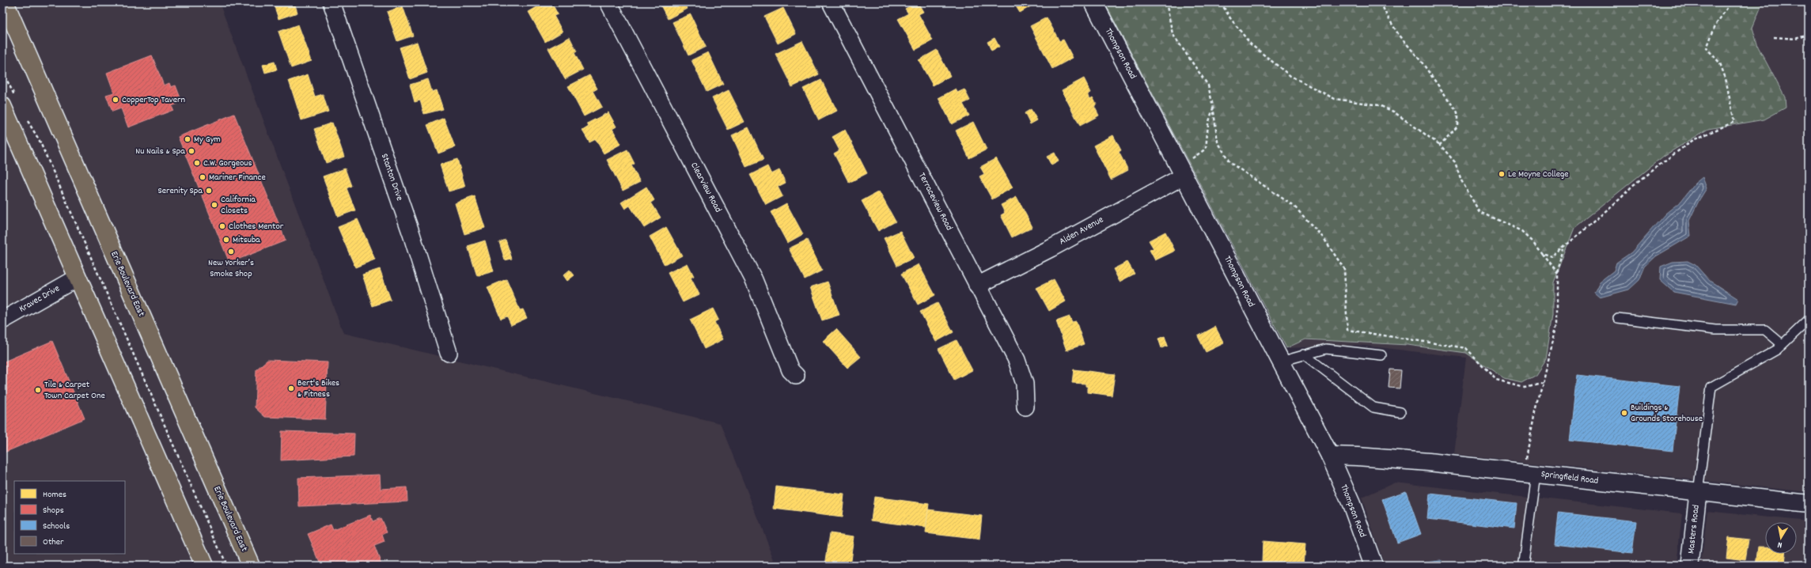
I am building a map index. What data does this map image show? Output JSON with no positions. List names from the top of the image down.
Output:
{
  "streets": {
    "main road": ["Erie Boulevard East"],
    "street": [
      "Thompson Road",
      "Stanton Drive",
      "Clearview Road",
      "Terraceview Road",
      "Alden Avenue",
      "Kravec Drive",
      "Springfield Road",
      "Masters Road"
    ]
  },
  "crossings": [
    ["Thompson Road", "Alden Avenue"],
    ["Thompson Road", "Springfield Road"],
    ["Terraceview Road", "Alden Avenue"],
    ["Springfield Road", "Masters Road"]
  ],
  "places": [
    "CopperTop Tavern",
    "My Gym",
    "Nu Nails & Spa",
    "C.W. Gorgeous",
    "Le Moyne College",
    "Mariner Finance",
    "Serenity Spa",
    "California Closets",
    "Clothes Mentor",
    "Mitsuba",
    "New Yorker’s Smoke Shop",
    "Bert's Bikes & Fitness",
    "Tile & Carpet Town Carpet One",
    "Buildings & Grounds Storehouse"
  ],
  "legend": [
    "Homes",
    "Shops",
    "Schools",
    "Other"
  ],
  "north": "bottom"
}
